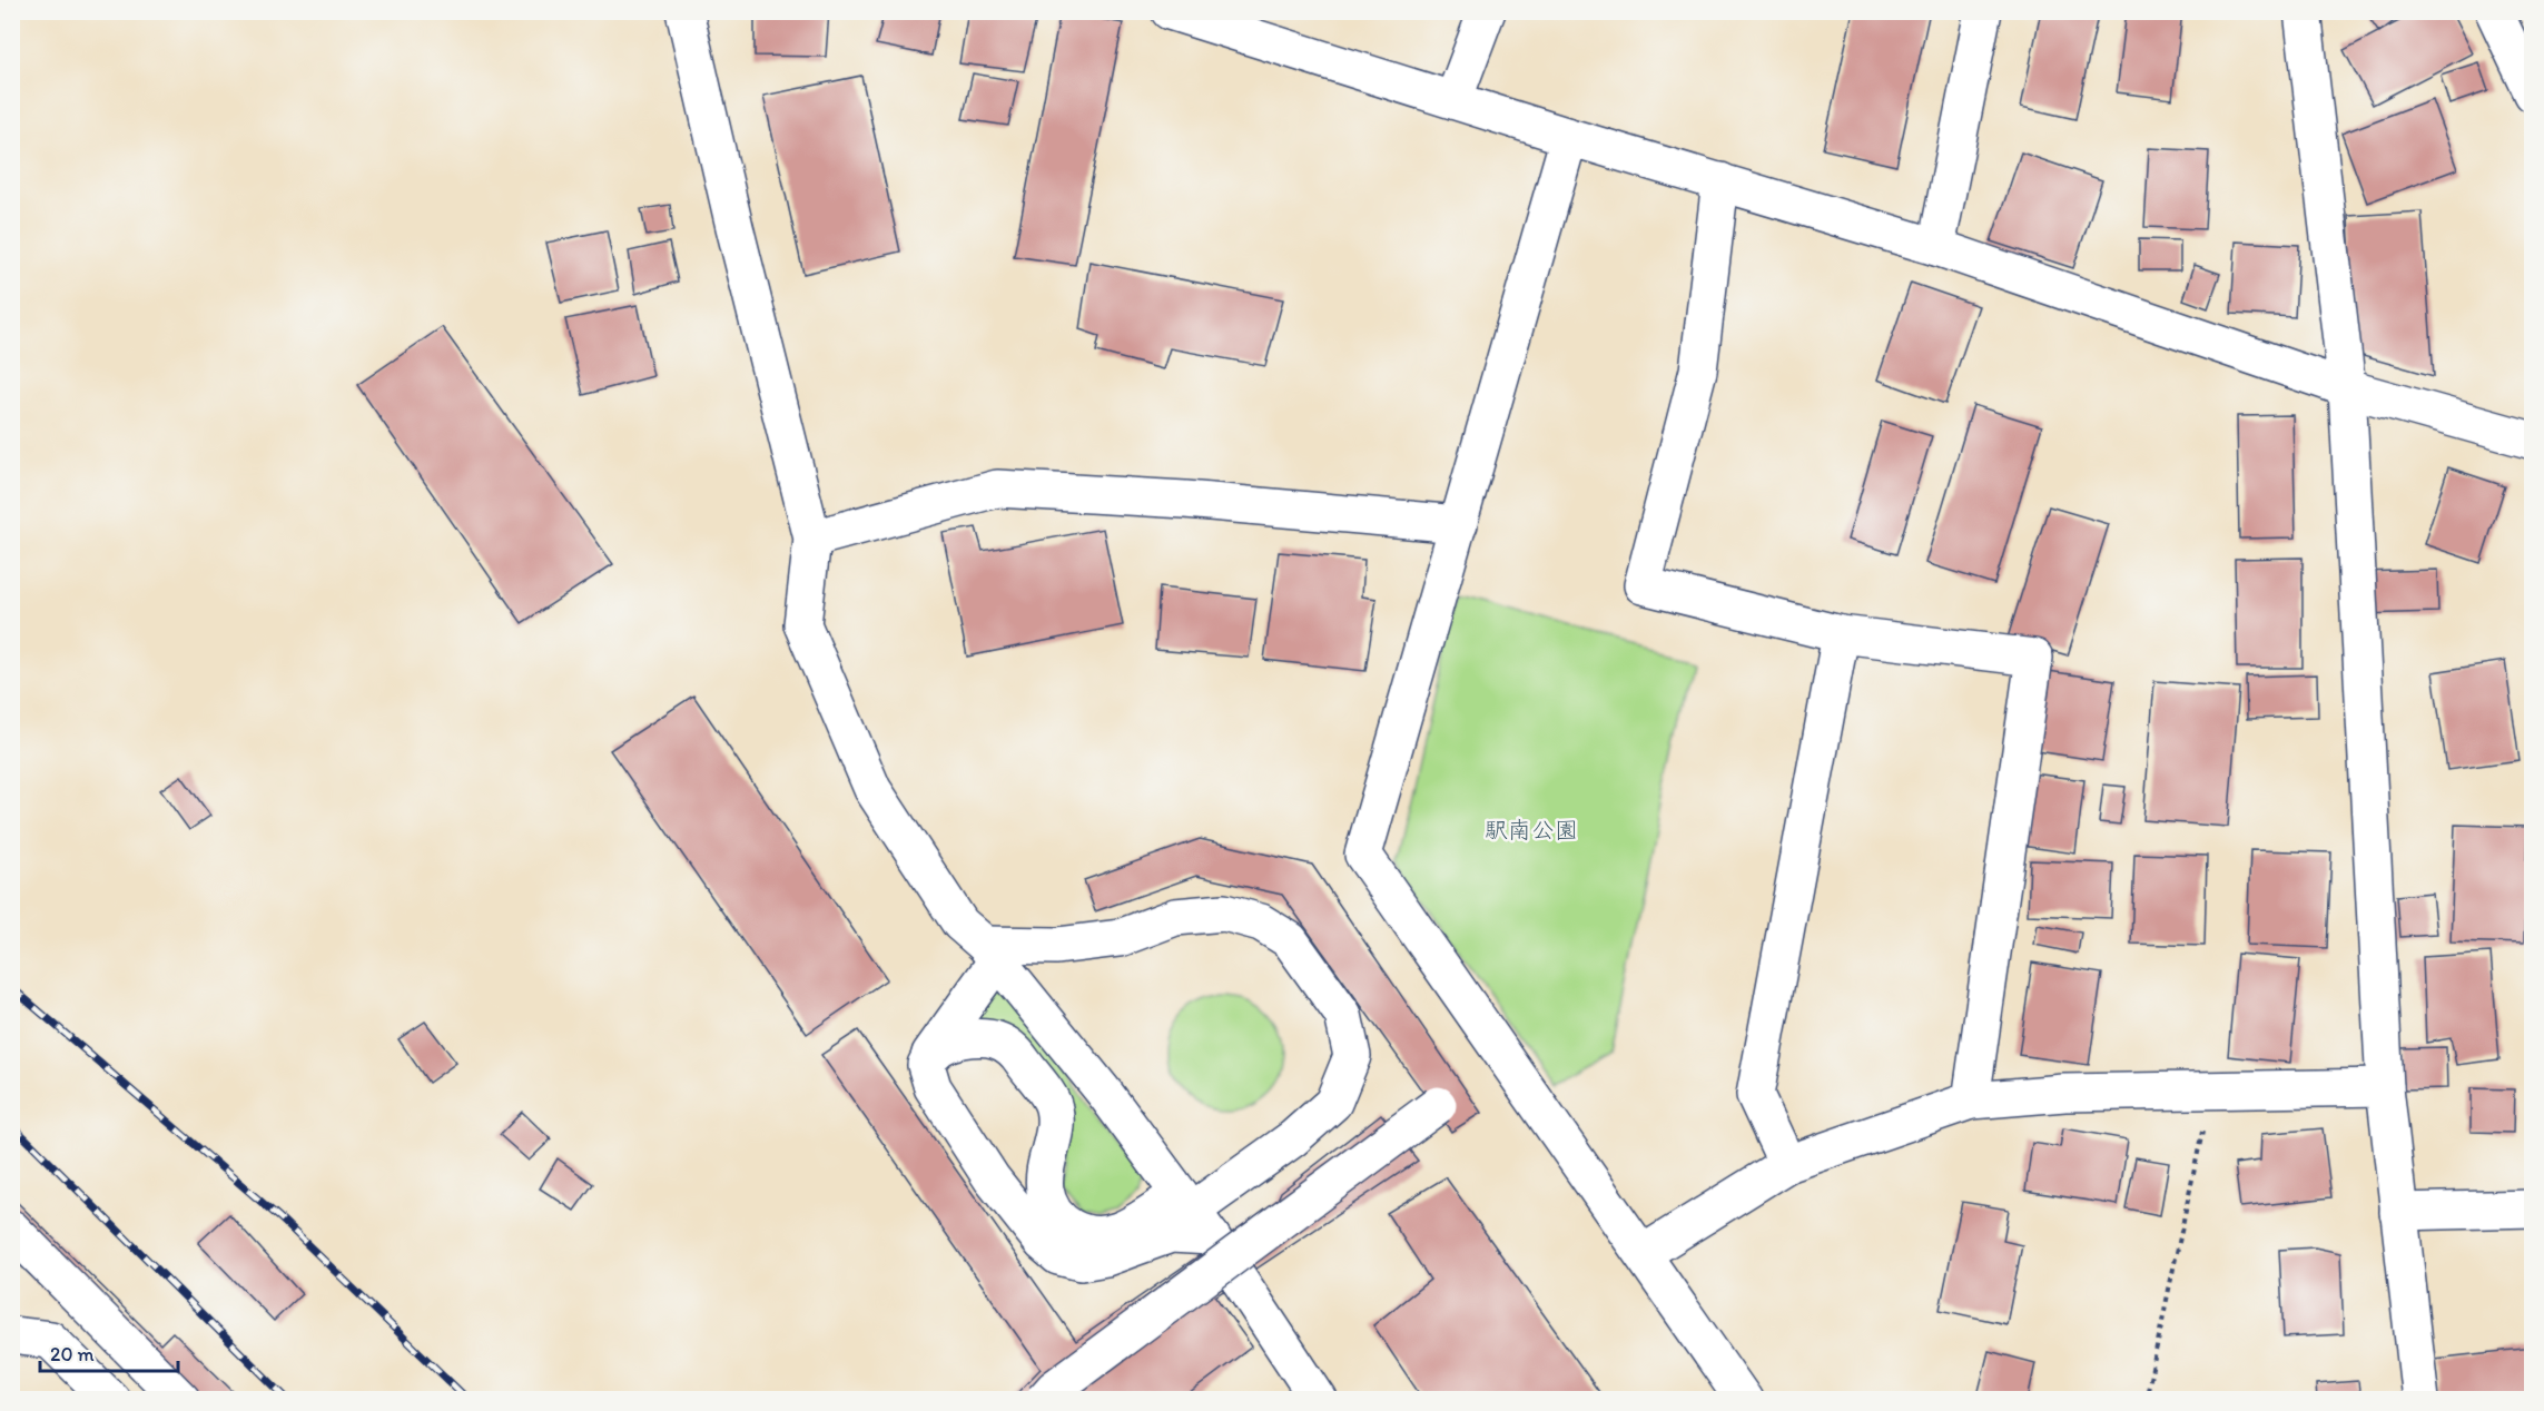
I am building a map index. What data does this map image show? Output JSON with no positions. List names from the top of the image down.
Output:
{
  "parks": ["駅南公園"],
  "scale_bar": "20 m"
}
